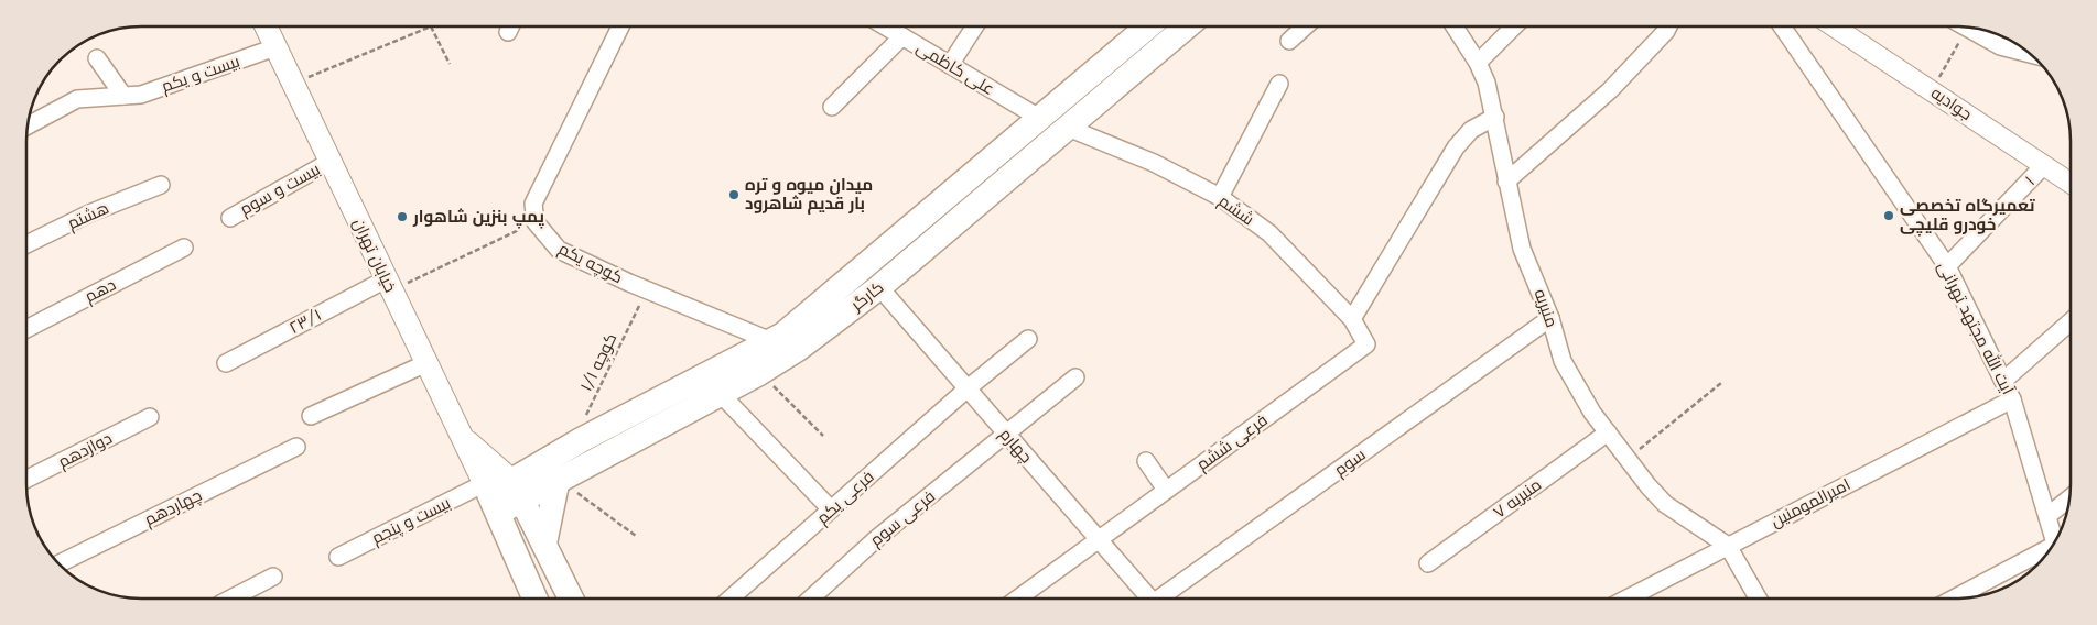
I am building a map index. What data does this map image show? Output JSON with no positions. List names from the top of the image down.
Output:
{
  "streets": {
    "main road": ["خیابان تهران", "کارگر"],
    "street": [
      "علی کاظمی",
      "بیست و یکم",
      "جوادیه",
      "۱",
      "بیست و سوم",
      "ششم",
      "هشتم",
      "کوچه یکم",
      "دهم",
      "منیریه",
      "۲۳/۱",
      "آیت الله مجتهد تهرانی",
      "فرعی ششم",
      "چهارم",
      "دوازدهم",
      "سوم",
      "فرعی یکم",
      "منیریه ۷",
      "امیرالمومنین",
      "چهاردهم",
      "فرعی سوم",
      "بیست و پنجم"
    ],
    "path": ["کوچه ۱/۱"]
  },
  "crossings": [
    ["علی کاظمی", "کارگر"],
    ["بیست و یکم", "خیابان تهران"],
    ["جوادیه", "۱"],
    ["۱", "آیت الله مجتهد تهرانی"],
    ["بیست و سوم", "خیابان تهران"],
    ["ششم", "کارگر"],
    ["ششم", "فرعی ششم"],
    ["خیابان تهران", "کارگر"],
    ["خیابان تهران", "۲۳/۱"],
    ["خیابان تهران", "بیست و پنجم"],
    ["کوچه یکم", "کارگر"],
    ["کوچه یکم", "کوچه ۱/۱"],
    ["کارگر", "چهارم"],
    ["کارگر", "بیست و پنجم"],
    ["منیریه", "سوم"],
    ["منیریه", "منیریه ۷"],
    ["منیریه", "امیرالمومنین"],
    ["آیت الله مجتهد تهرانی", "امیرالمومنین"],
    ["فرعی ششم", "چهارم"],
    ["چهارم", "فرعی یکم"],
    ["چهارم", "فرعی سوم"]
  ],
  "places": ["میدان میوه و تره بار قدیم شاهرود", "تعمیرگاه تخصصی خودرو قلیچی", "پمپ بنزین شاهوار"]
}
